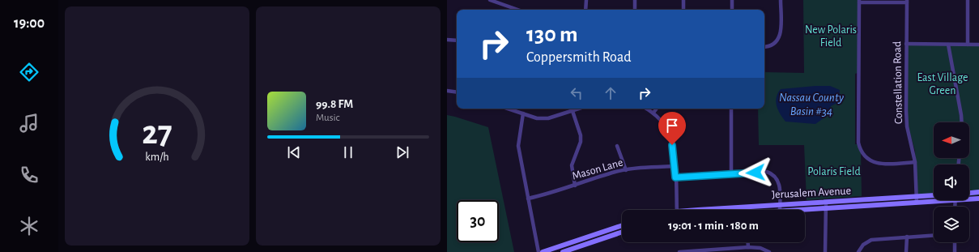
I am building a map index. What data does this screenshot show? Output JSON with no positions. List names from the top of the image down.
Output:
{
  "streets": {
    "main road": ["Jerusalem Avenue"],
    "street": ["Constellation Road", "Mason Lane"]
  },
  "crossings": [
    ["Constellation Road", "Jerusalem Avenue"]
  ],
  "water": ["Nassau County Basin #34"],
  "parks": ["New Polaris Field", "East Village Green", "Polaris Field"],
  "north": "left",
  "page": {
    "tabs": "19:00",
    "turn": ["130 m", "Coppersmith Road"],
    "song": ["99.8 FM", "Music"],
    "limit": "30",
    "trip": "19:01 · 1 min · 180 m",
    "gauge": ["27", "km/h"]
  }
}
